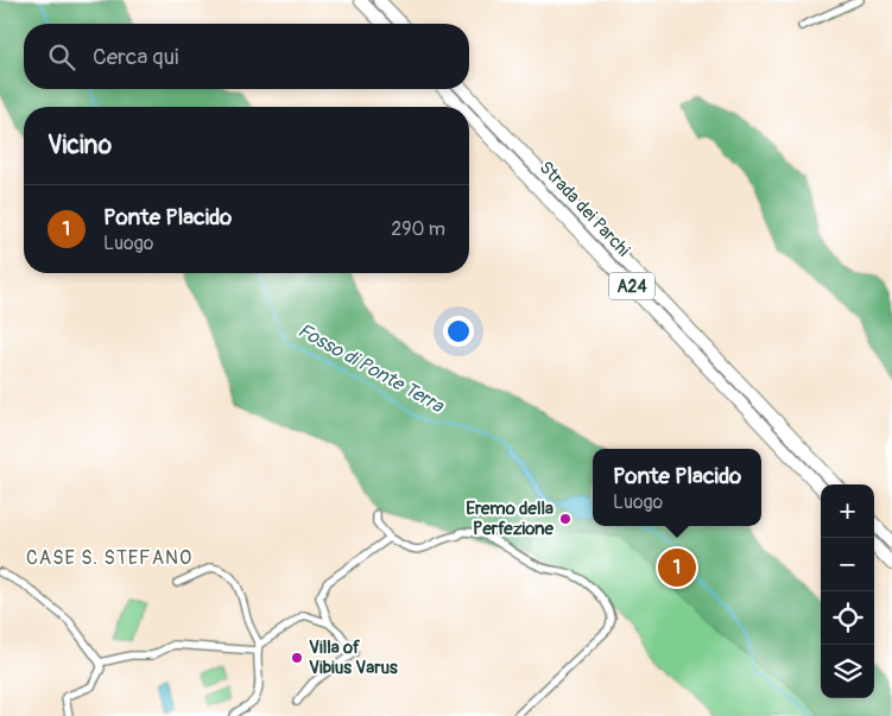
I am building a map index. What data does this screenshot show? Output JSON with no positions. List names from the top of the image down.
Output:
{
  "streets": {
    "highway": ["Strada dei Parchi", "A24"]
  },
  "districts": ["CASE S. STEFANO"],
  "water": ["Fosso di Ponte Terra"],
  "places": ["Eremo della Perfezione", "Villa of Vibius Varus"],
  "page": {
    "search": "Cerca qui",
    "heading": "Vicino",
    "list": [
      {
        "mark": "1",
        "name": "Ponte Placido",
        "note": "Luogo",
        "value": "290 m"
      }
    ],
    "popup": ["Ponte Placido", "Luogo"],
    "map_buttons": ["+", "−"],
    "pins": "1"
  }
}
